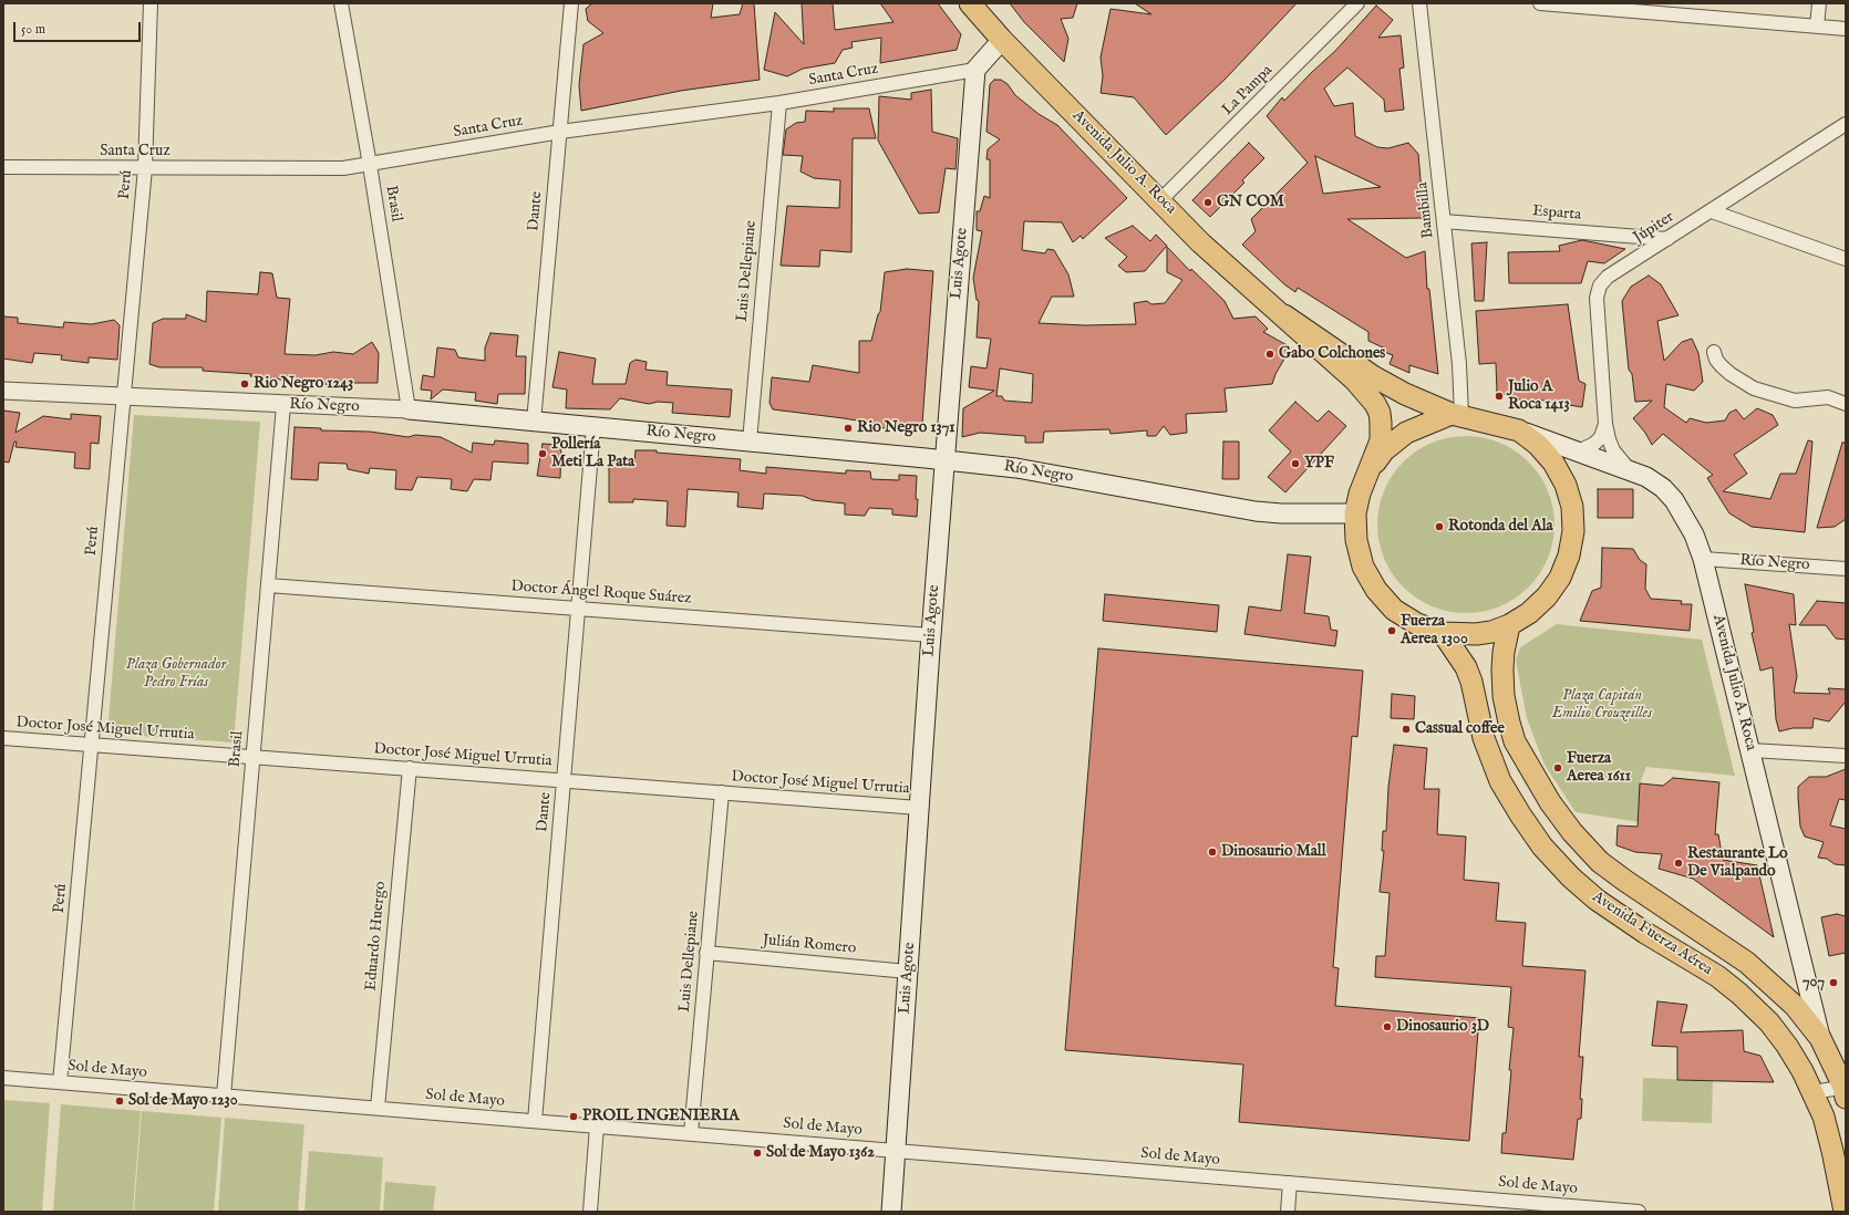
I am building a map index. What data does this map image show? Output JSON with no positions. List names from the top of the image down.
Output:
{
  "streets": {
    "main road": [
      "Avenida Julio A. Roca",
      "Luis Agote",
      "Río Negro",
      "Avenida Fuerza Aérea"
    ],
    "street": [
      "Santa Cruz",
      "La Pampa",
      "Perú",
      "Brasil",
      "Bambilla",
      "Dante",
      "Esparta",
      "Júpiter",
      "Luis Dellepiane",
      "Doctor Ángel Roque Suárez",
      "Doctor José Miguel Urrutia",
      "Eduardo Huergo",
      "Julián Romero",
      "Sol de Mayo"
    ]
  },
  "crossings": [
    ["Santa Cruz", "Perú"],
    ["Santa Cruz", "Brasil"],
    ["Santa Cruz", "Dante"],
    ["Santa Cruz", "Luis Agote"],
    ["Santa Cruz", "Luis Dellepiane"],
    ["La Pampa", "Avenida Julio A. Roca"],
    ["Avenida Julio A. Roca", "Bambilla"],
    ["Avenida Julio A. Roca", "Júpiter"],
    ["Avenida Julio A. Roca", "Río Negro"],
    ["Avenida Julio A. Roca", "Avenida Fuerza Aérea"],
    ["Perú", "Río Negro"],
    ["Perú", "Doctor José Miguel Urrutia"],
    ["Perú", "Sol de Mayo"],
    ["Brasil", "Río Negro"],
    ["Brasil", "Doctor Ángel Roque Suárez"],
    ["Brasil", "Doctor José Miguel Urrutia"],
    ["Brasil", "Sol de Mayo"],
    ["Bambilla", "Esparta"],
    ["Dante", "Río Negro"],
    ["Dante", "Doctor Ángel Roque Suárez"],
    ["Dante", "Doctor José Miguel Urrutia"],
    ["Dante", "Sol de Mayo"],
    ["Esparta", "Júpiter"],
    ["Luis Agote", "Río Negro"],
    ["Luis Agote", "Doctor Ángel Roque Suárez"],
    ["Luis Agote", "Doctor José Miguel Urrutia"],
    ["Luis Agote", "Julián Romero"],
    ["Luis Agote", "Sol de Mayo"],
    ["Luis Dellepiane", "Río Negro"],
    ["Luis Dellepiane", "Doctor José Miguel Urrutia"],
    ["Luis Dellepiane", "Julián Romero"],
    ["Luis Dellepiane", "Sol de Mayo"],
    ["Doctor José Miguel Urrutia", "Eduardo Huergo"],
    ["Eduardo Huergo", "Sol de Mayo"]
  ],
  "parks": ["Plaza Gobernador Pedro Frías", "Plaza Capitán Emilio Crouzeilles"],
  "places": [
    "GN COM",
    "Gabo Colchones",
    "Rio Negro 1243",
    "Julio A Roca 1413",
    "Rio Negro 1371",
    "Pollería Meti La Pata",
    "YPF",
    "Rotonda del Ala",
    "Fuerza Aerea 1300",
    "Cassual coffee",
    "Fuerza Aerea 1611",
    "Dinosaurio Mall",
    "Restaurante Lo De Vialpando",
    "707",
    "Dinosaurio 3D",
    "Sol de Mayo 1230",
    "PROIL INGENIERIA",
    "Sol de Mayo 1362"
  ],
  "scale_bar": "50 m"
}
